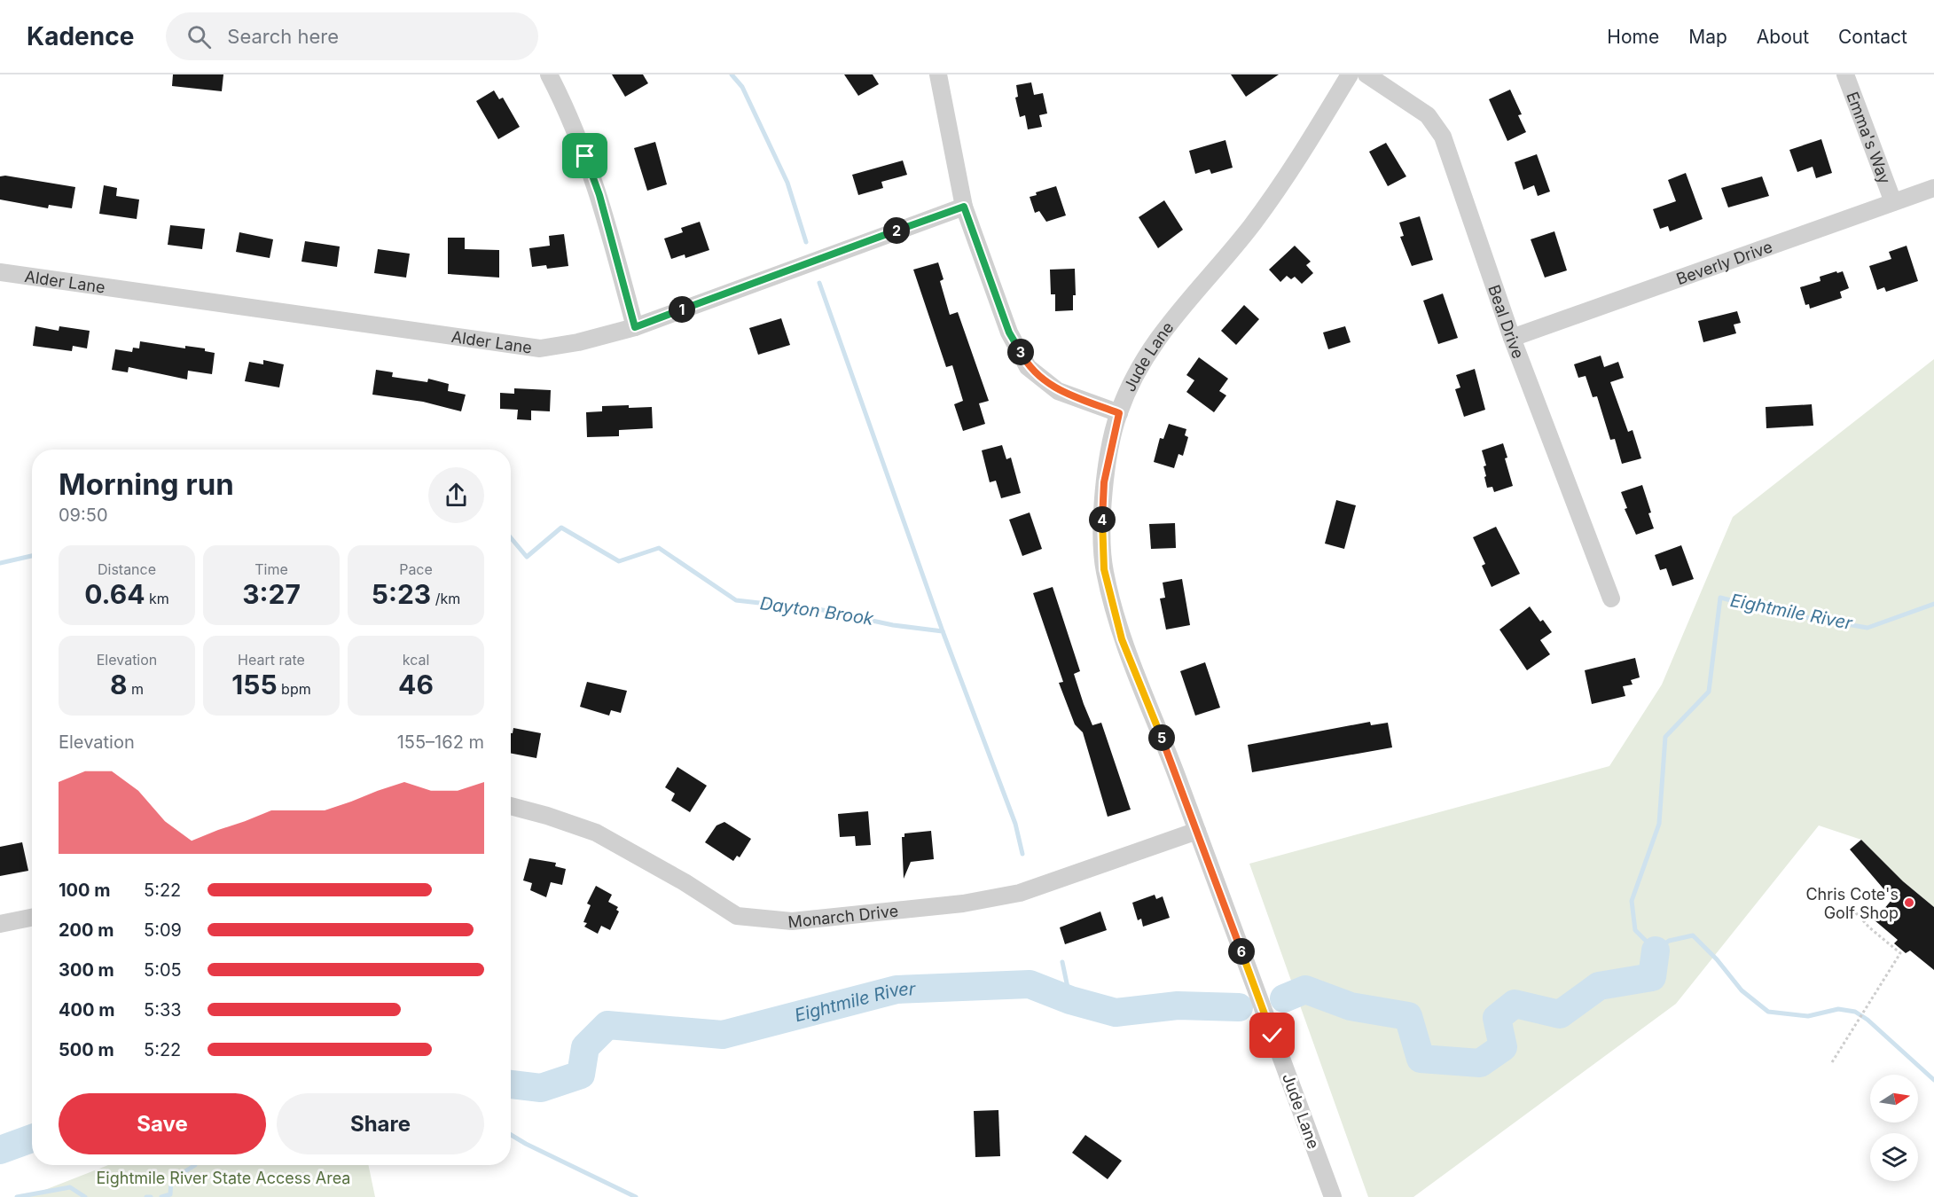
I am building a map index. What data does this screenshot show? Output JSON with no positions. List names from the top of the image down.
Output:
{
  "streets": {
    "street": [
      "Emma's Way",
      "Beverly Drive",
      "Alder Lane",
      "Beal Drive",
      "Jude Lane",
      "Monarch Drive"
    ]
  },
  "crossings": [
    ["Emma's Way", "Beverly Drive"],
    ["Beverly Drive", "Beal Drive"],
    ["Jude Lane", "Monarch Drive"]
  ],
  "water": ["Dayton Brook", "Eightmile River"],
  "parks": ["Eightmile River State Access Area"],
  "places": ["Chris Cote's Golf Shop"],
  "north": "right",
  "page": {
    "header": "Kadence",
    "search": "Search here",
    "nav": [
      "Home",
      "Map",
      "About",
      "Contact"
    ],
    "pins": [
      "2",
      "1",
      "3",
      "4",
      "5",
      "6"
    ],
    "heading": ["Morning run", "09:50"],
    "stats": [
      ["Distance", "0.64 km"],
      ["Time", "3:27"],
      ["Pace", "5:23 /km"],
      ["Elevation", "8 m"],
      ["Heart rate", "155 bpm"],
      ["kcal", "46"]
    ],
    "chart": ["Elevation", "155–162 m"],
    "list": [
      {
        "name": "100 m",
        "note": "5:22"
      },
      {
        "name": "200 m",
        "note": "5:09"
      },
      {
        "name": "300 m",
        "note": "5:05"
      },
      {
        "name": "400 m",
        "note": "5:33"
      },
      {
        "name": "500 m",
        "note": "5:22"
      }
    ],
    "buttons": ["Save", "Share"]
  }
}
